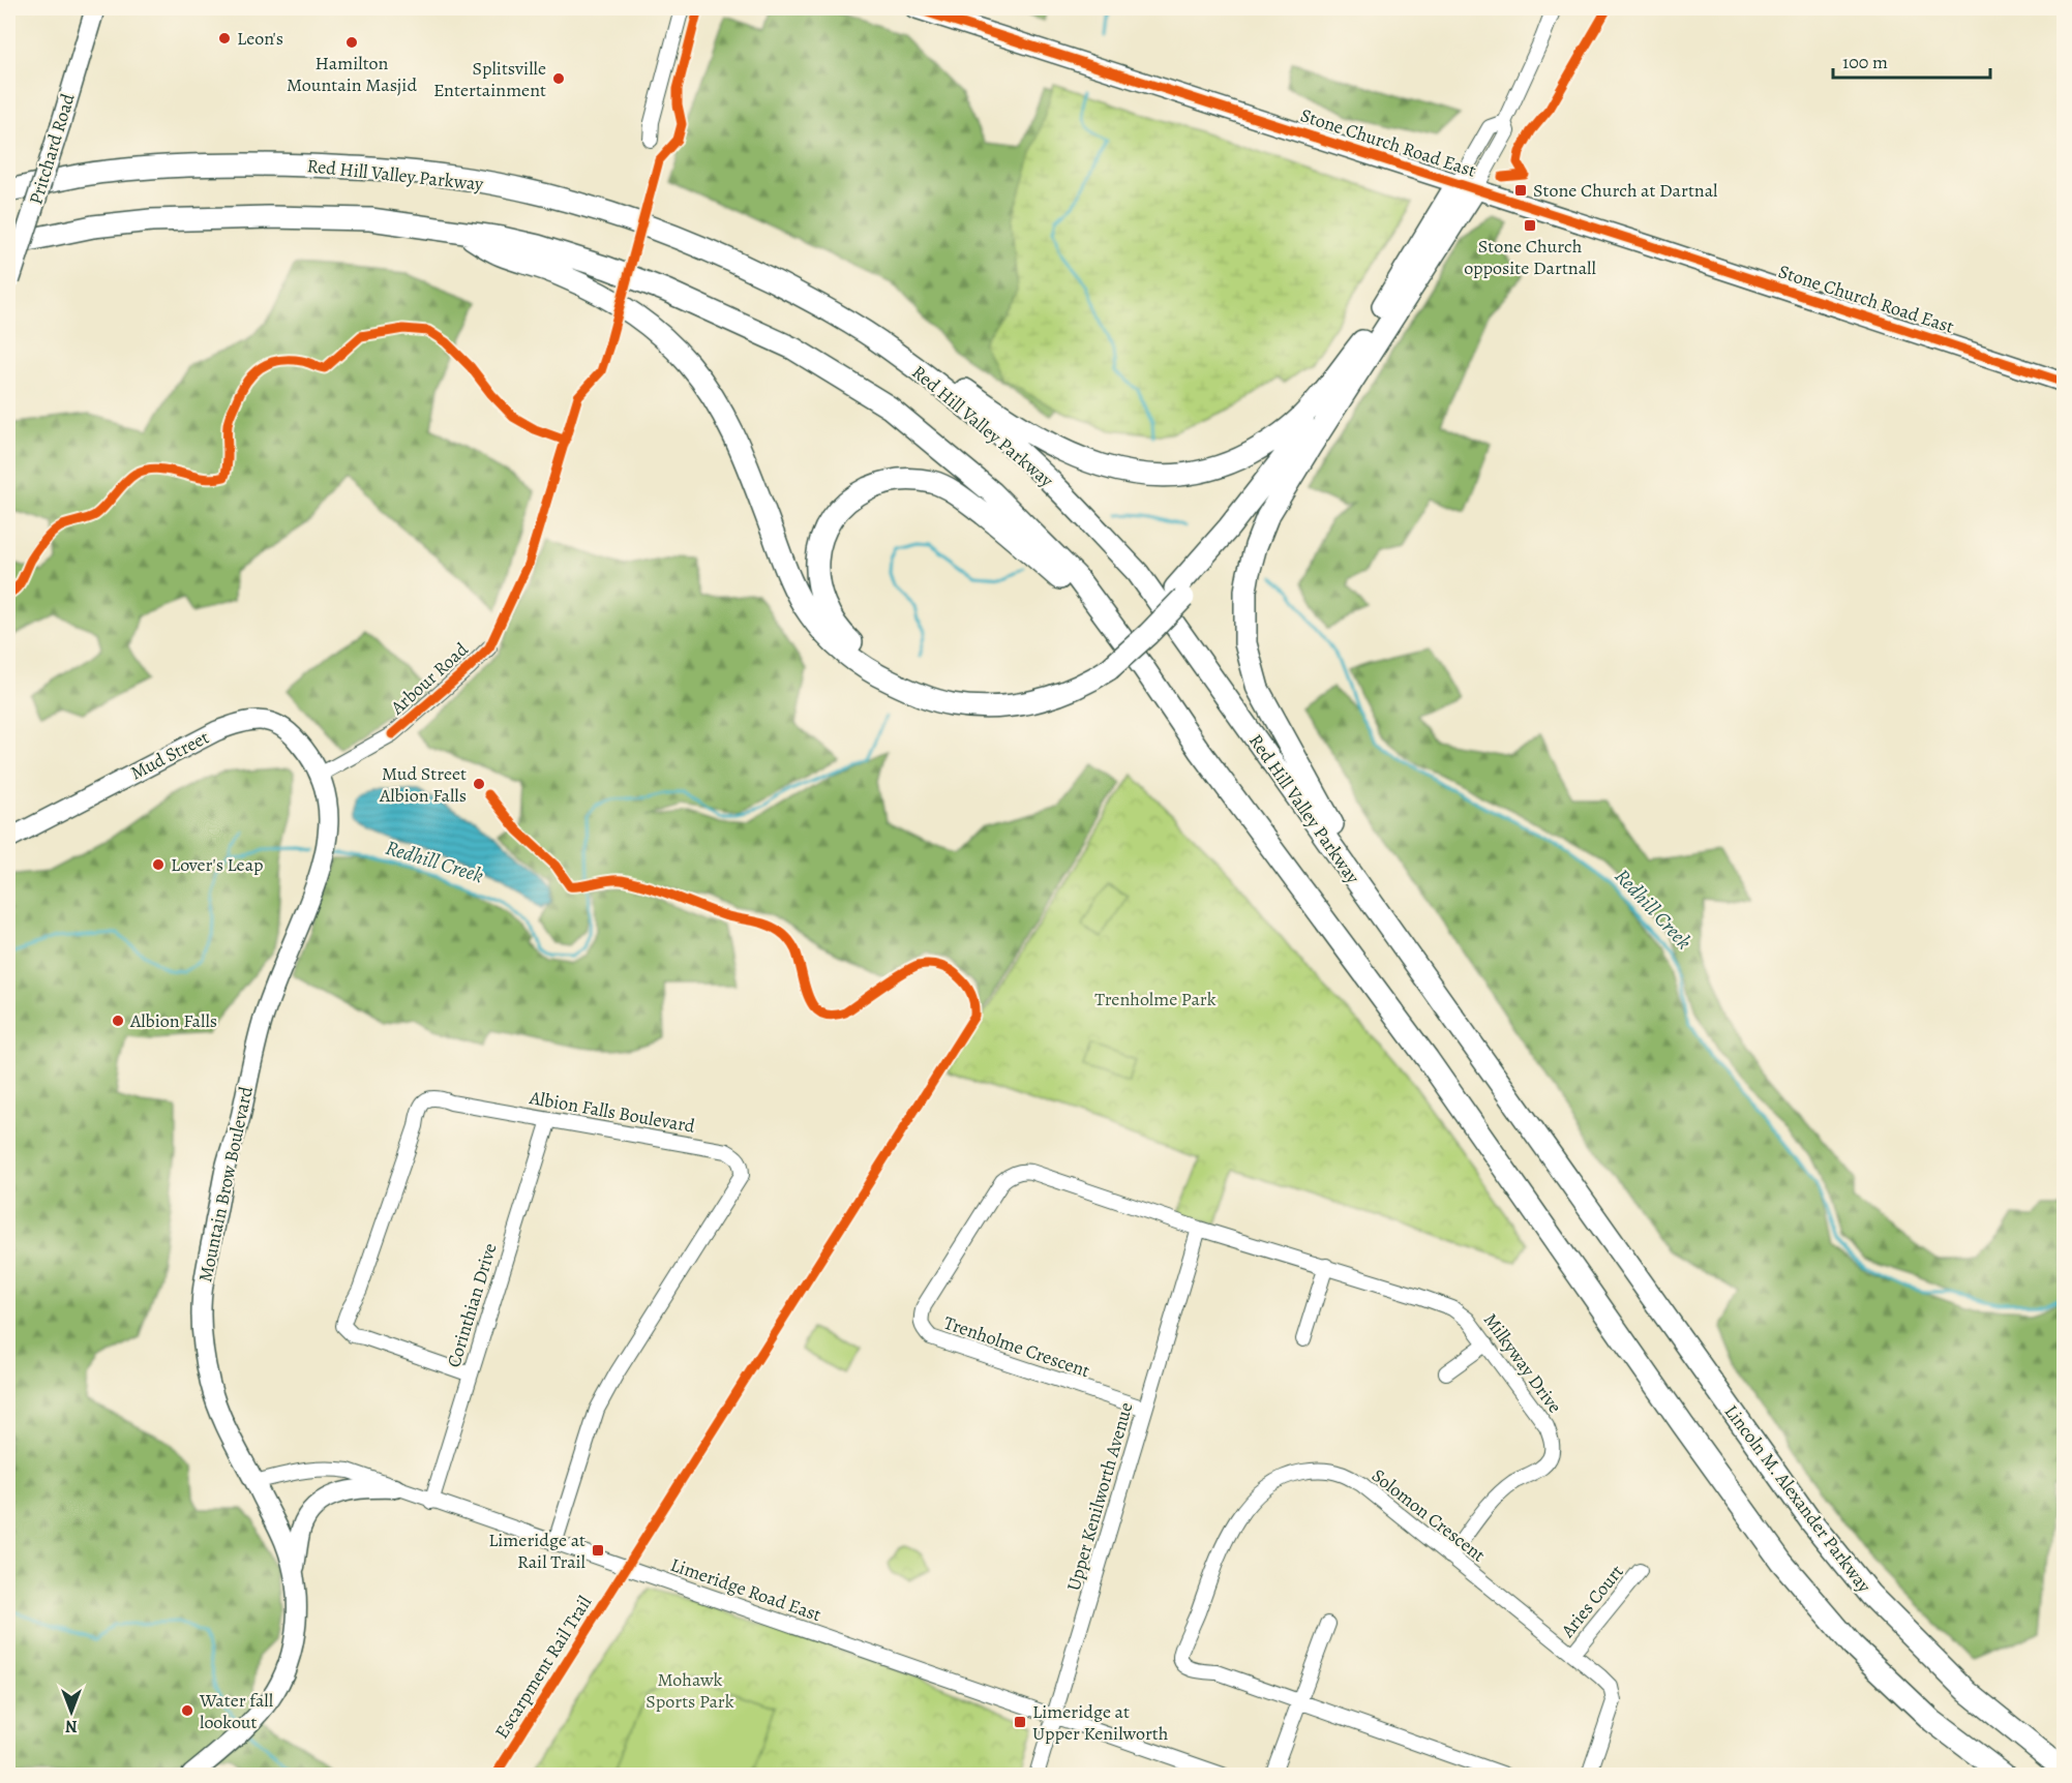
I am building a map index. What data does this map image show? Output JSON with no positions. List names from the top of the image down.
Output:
{
  "streets": {
    "highway": ["Red Hill Valley Parkway", "Lincoln M. Alexander Parkway"],
    "main road": [
      "Stone Church Road East",
      "Pritchard Road",
      "Mud Street",
      "Mountain Brow Boulevard"
    ],
    "street": [
      "Arbour Road",
      "Albion Falls Boulevard",
      "Corinthian Drive",
      "Trenholme Crescent",
      "Milkyway Drive",
      "Upper Kenilworth Avenue",
      "Solomon Crescent",
      "Limeridge Road East",
      "Aries Court"
    ],
    "cycle path": ["Escarpment Rail Trail"]
  },
  "crossings": [
    ["Red Hill Valley Parkway", "Lincoln M. Alexander Parkway"],
    ["Arbour Road", "Mud Street"],
    ["Arbour Road", "Mountain Brow Boulevard"],
    ["Mud Street", "Mountain Brow Boulevard"],
    ["Albion Falls Boulevard", "Corinthian Drive"],
    ["Albion Falls Boulevard", "Limeridge Road East"],
    ["Mountain Brow Boulevard", "Limeridge Road East"],
    ["Corinthian Drive", "Limeridge Road East"],
    ["Trenholme Crescent", "Milkyway Drive"],
    ["Trenholme Crescent", "Upper Kenilworth Avenue"],
    ["Milkyway Drive", "Upper Kenilworth Avenue"],
    ["Milkyway Drive", "Solomon Crescent"],
    ["Upper Kenilworth Avenue", "Limeridge Road East"],
    ["Solomon Crescent", "Aries Court"]
  ],
  "water": ["Redhill Creek"],
  "parks": ["Trenholme Park", "Mohawk Sports Park"],
  "places": {
    "other": [
      "Leon's",
      "Hamilton Mountain Masjid",
      "Splitsville Entertainment",
      "Mud Street Albion Falls",
      "Lover's Leap",
      "Albion Falls",
      "Water fall lookout"
    ],
    "transit": [
      "Stone Church at Dartnal",
      "Stone Church opposite Dartnall",
      "Limeridge at Rail Trail",
      "Limeridge at Upper Kenilworth"
    ]
  },
  "scale_bar": "100 m",
  "north": "bottom"
}
